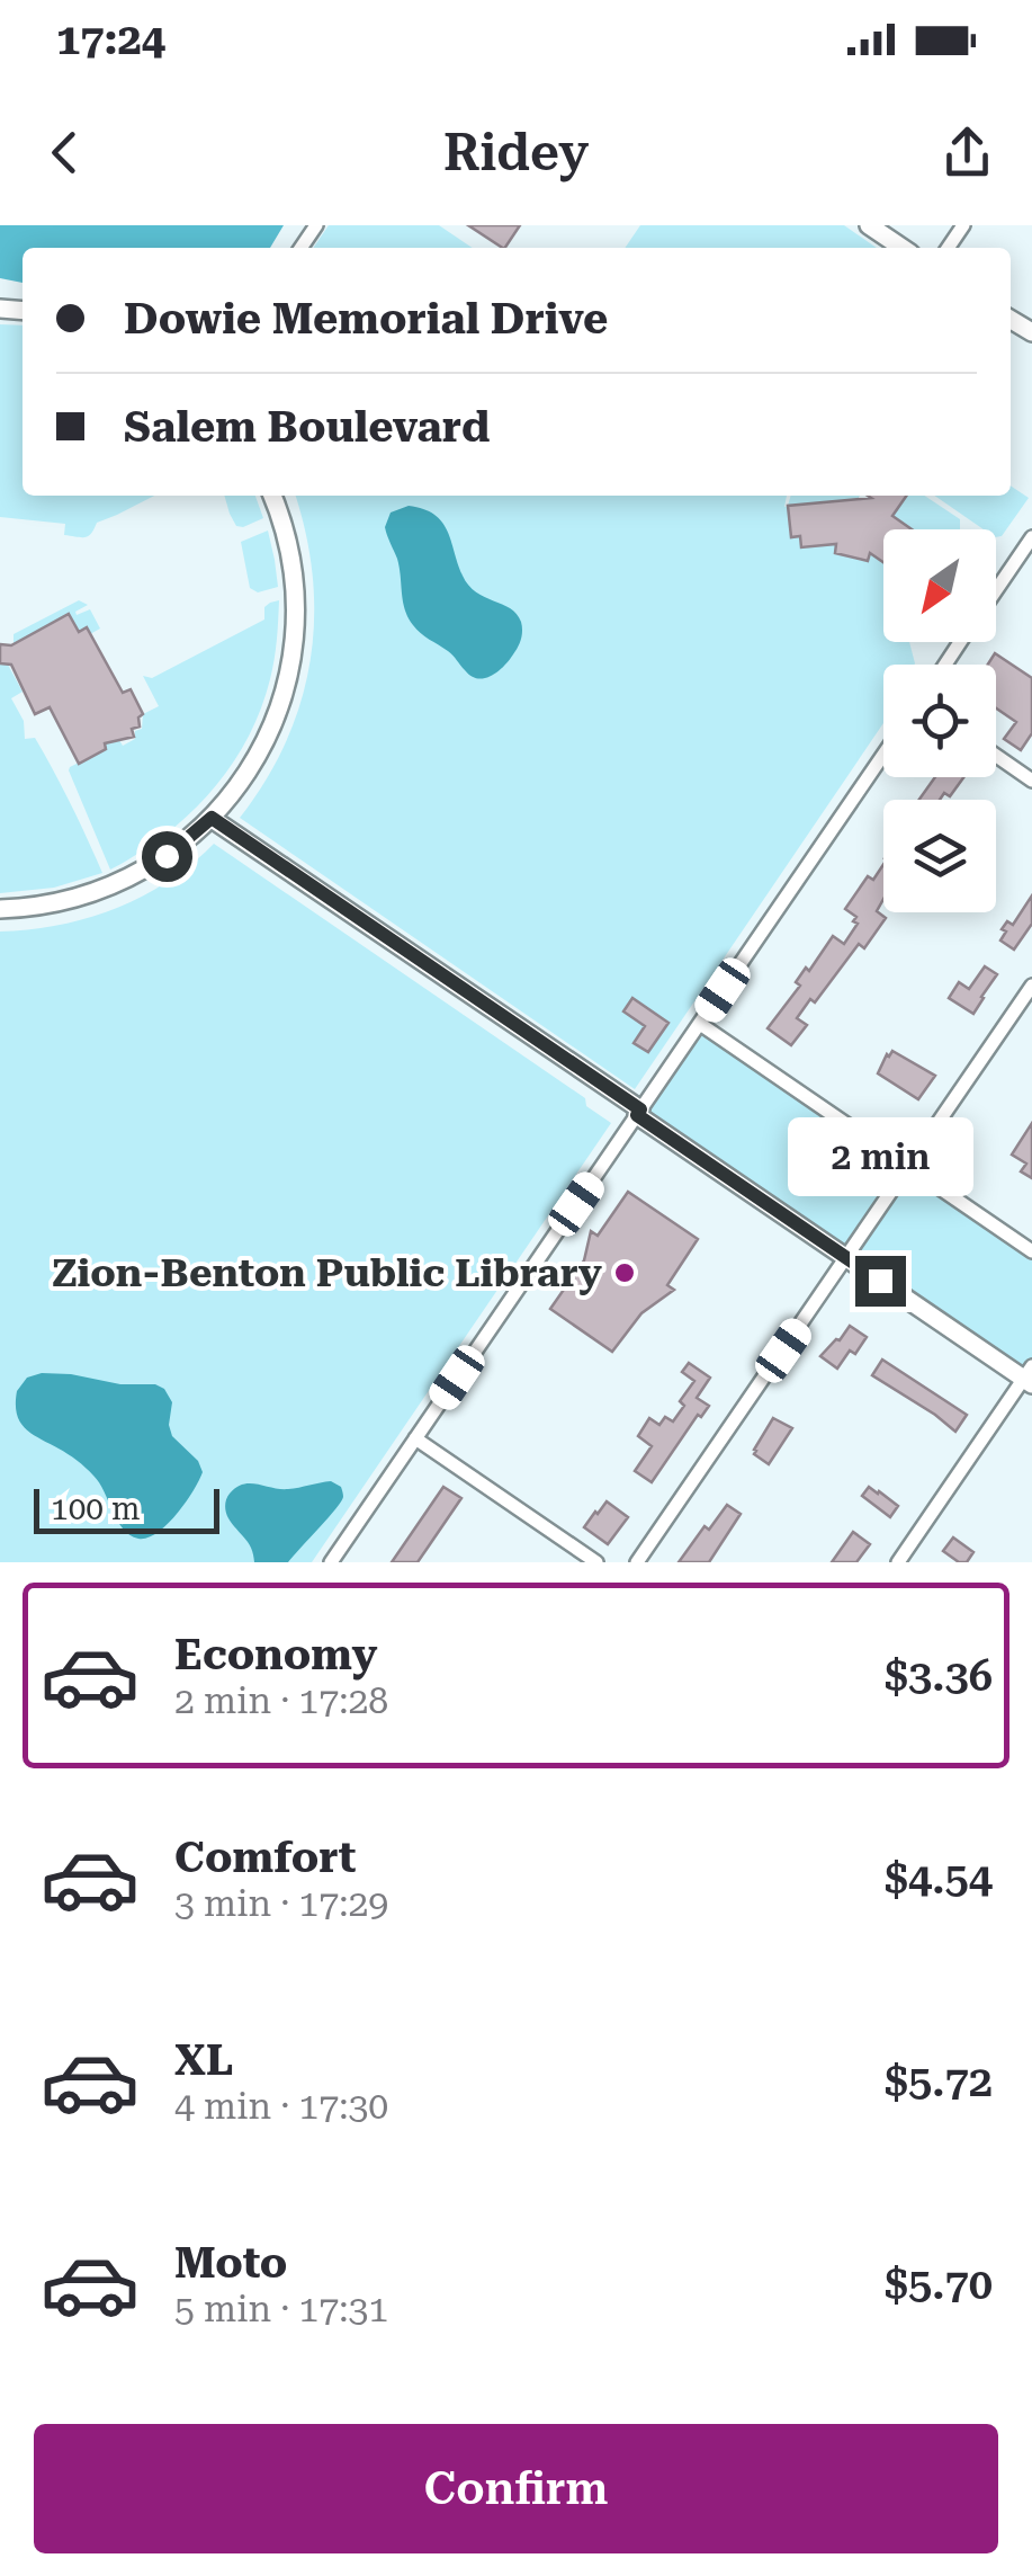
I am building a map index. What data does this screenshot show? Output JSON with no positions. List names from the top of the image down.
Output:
{
  "places": ["Zion-Benton Public Library"],
  "scale_bar": "100 m",
  "north": "bottom left",
  "page": {
    "status": "17:24",
    "header": "Ridey",
    "banner": ["Dowie Memorial Drive", "Salem Boulevard"],
    "bubble": "2 min",
    "scale": "100 m",
    "list": [
      {
        "name": "Economy",
        "note": "2 min · 17:28",
        "value": "$3.36"
      },
      {
        "name": "Comfort",
        "note": "3 min · 17:29",
        "value": "$4.54"
      },
      {
        "name": "XL",
        "note": "4 min · 17:30",
        "value": "$5.72"
      },
      {
        "name": "Moto",
        "note": "5 min · 17:31",
        "value": "$5.70"
      }
    ],
    "buttons": "Confirm"
  }
}
